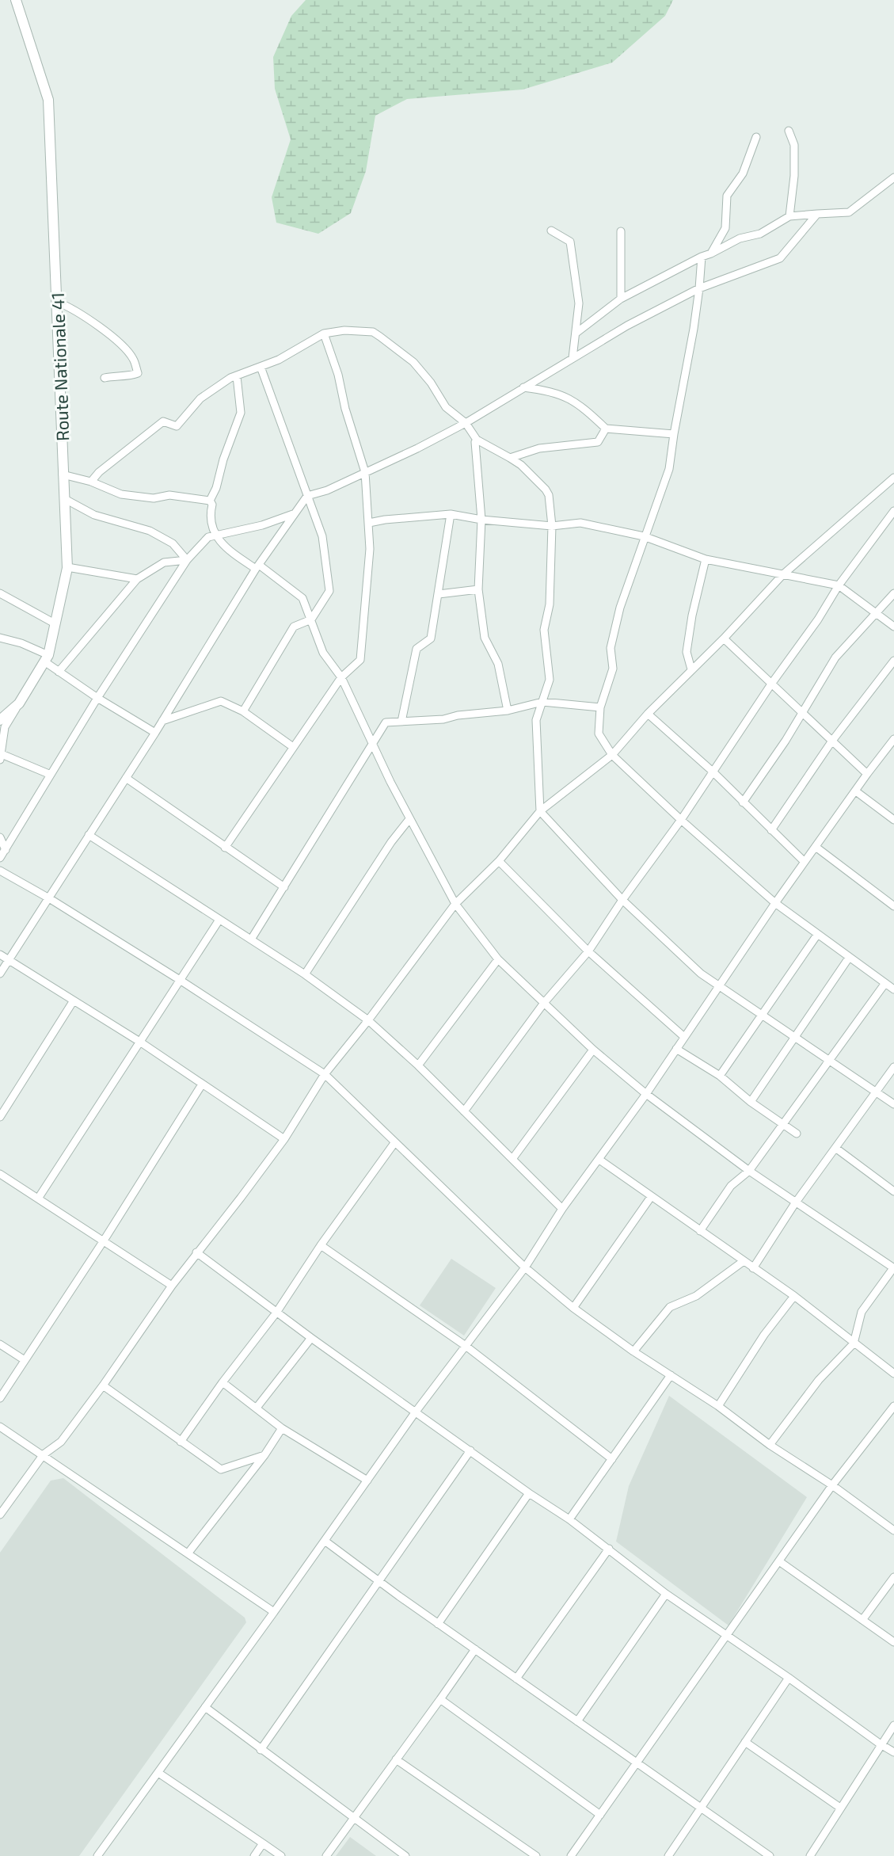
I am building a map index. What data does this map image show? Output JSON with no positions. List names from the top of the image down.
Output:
{
  "streets": {
    "street": ["Route Nationale 41"]
  }
}
